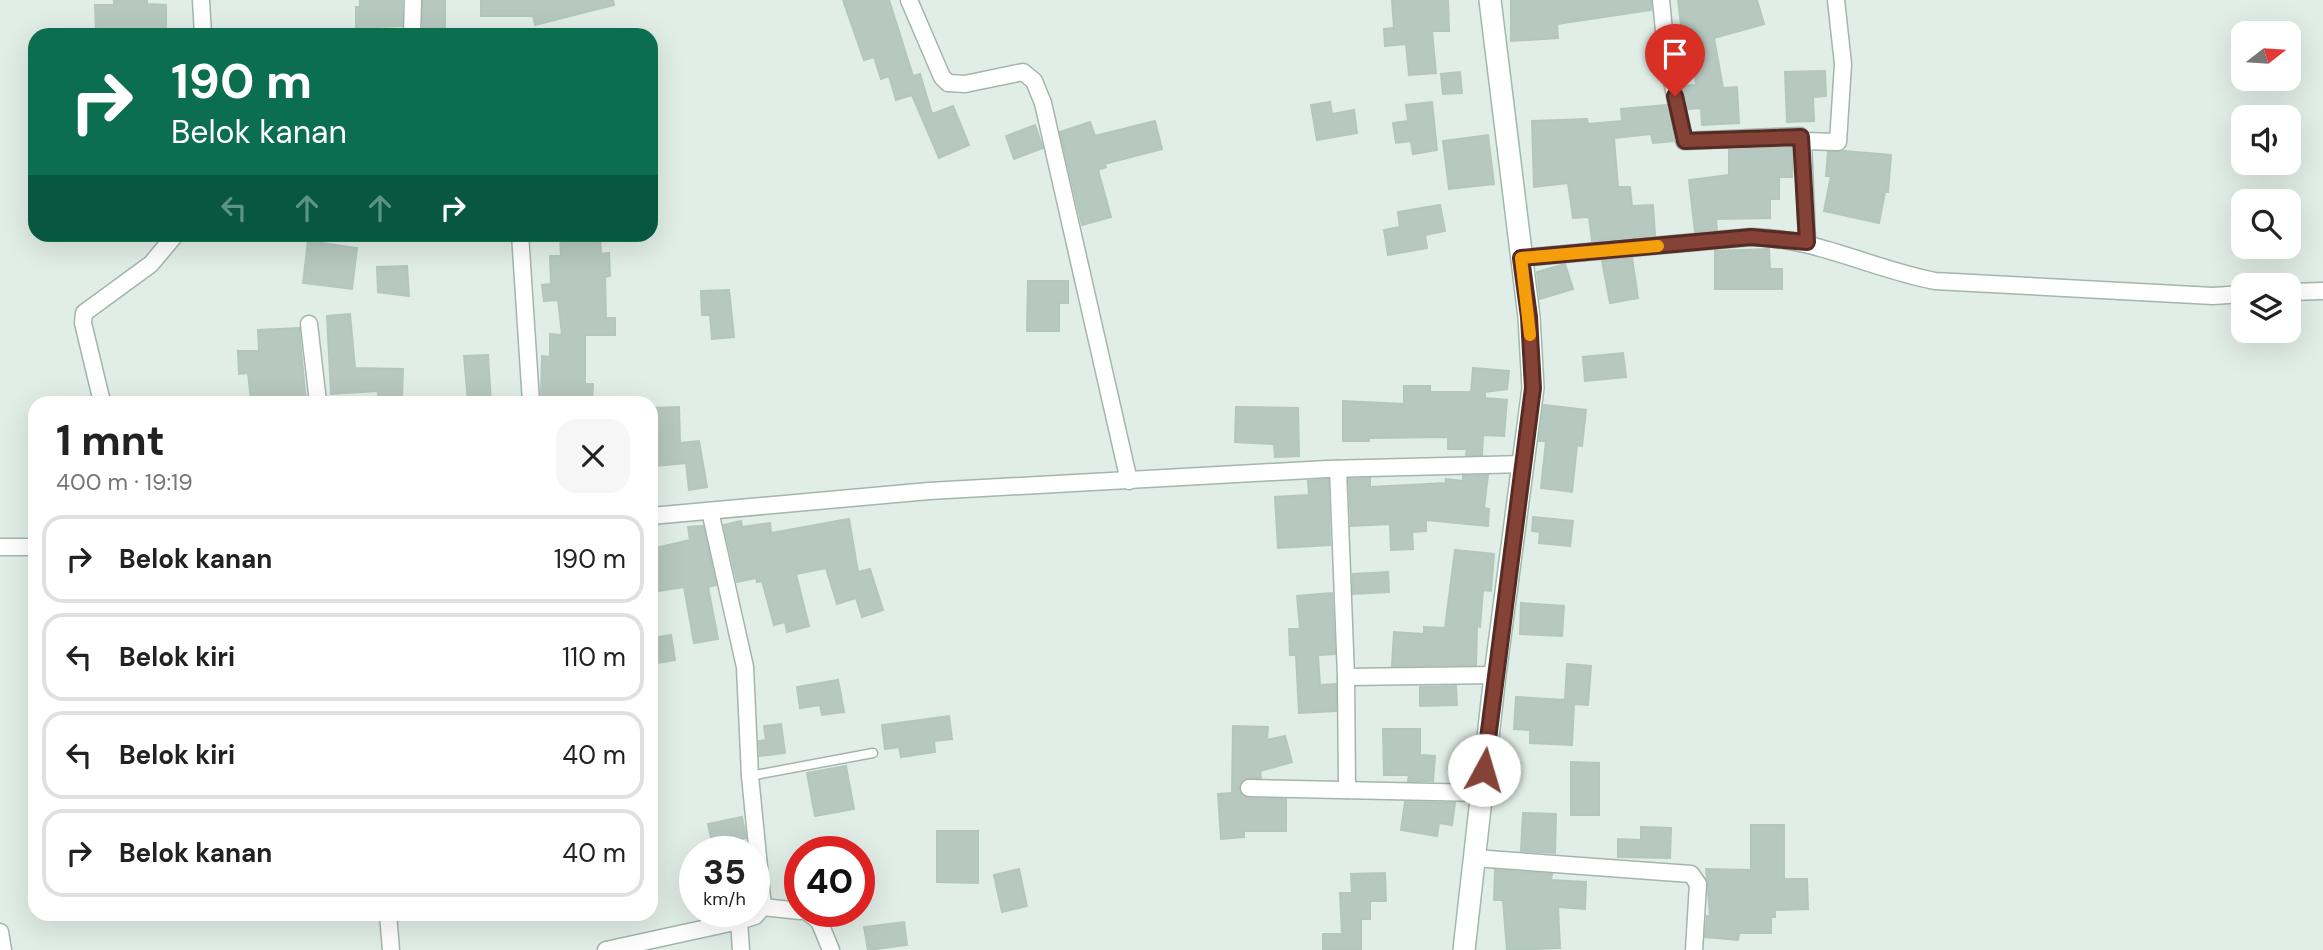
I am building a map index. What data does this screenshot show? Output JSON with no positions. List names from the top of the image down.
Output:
{
  "north": "right",
  "page": {
    "turn": ["190 m", "Belok kanan"],
    "heading": ["1 mnt", "400 m · 19:19"],
    "list": [
      {
        "name": "Belok kanan",
        "value": "190 m"
      },
      {
        "name": "Belok kiri",
        "value": "110 m"
      },
      {
        "name": "Belok kiri",
        "value": "40 m"
      },
      {
        "name": "Belok kanan",
        "value": "40 m"
      }
    ],
    "speed": "35 km/h",
    "limit": "40"
  }
}
